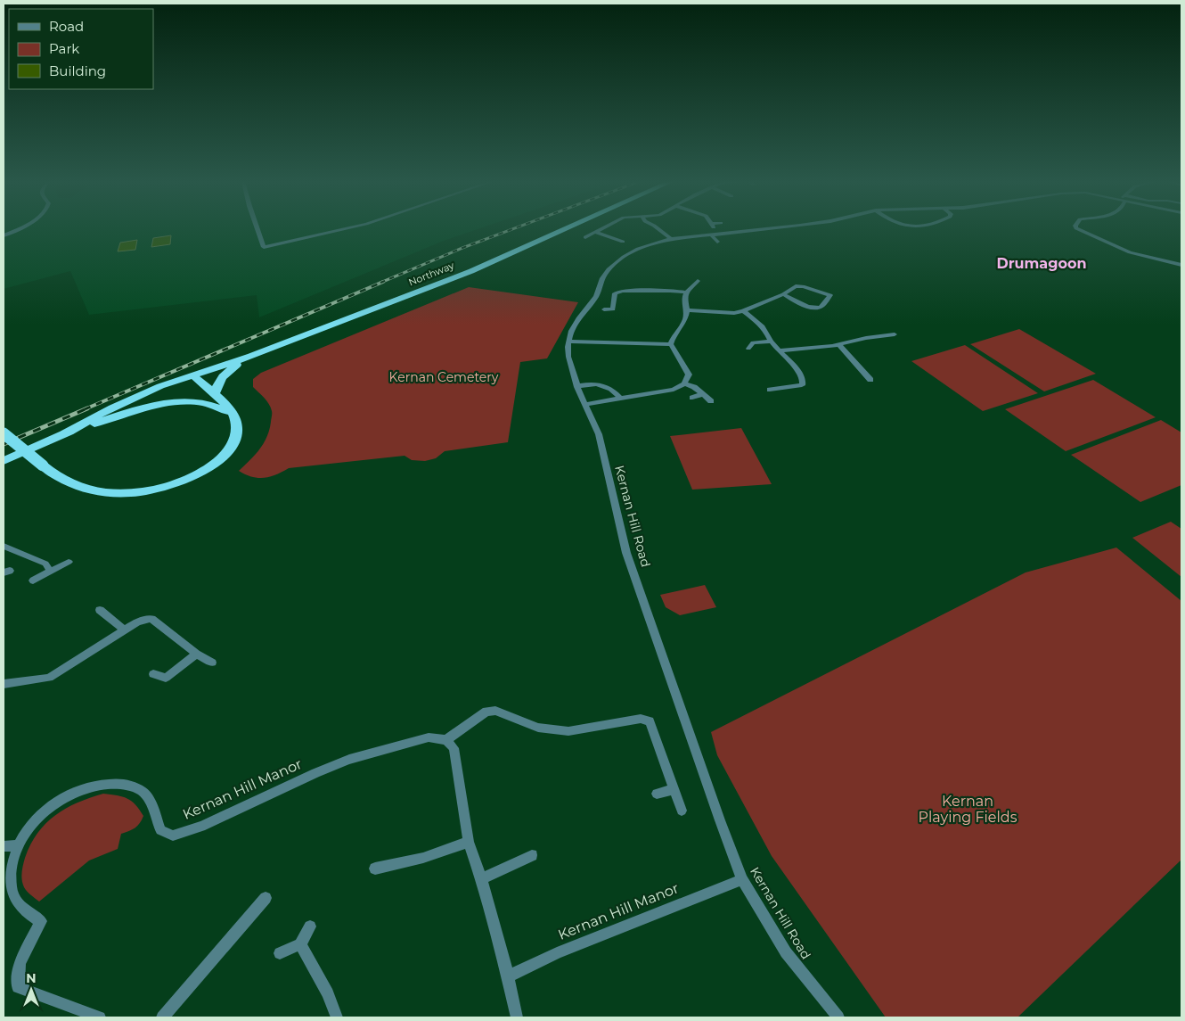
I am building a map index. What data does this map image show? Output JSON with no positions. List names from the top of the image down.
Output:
{
  "streets": {
    "highway": ["Northway"],
    "street": ["Kernan Hill Road", "Kernan Hill Manor"]
  },
  "crossings": [
    ["Kernan Hill Road", "Kernan Hill Manor"]
  ],
  "districts": ["Drumagoon"],
  "parks": ["Kernan Cemetery", "Kernan Playing Fields"],
  "legend": ["Road", "Park", "Building"],
  "north": "top"
}
